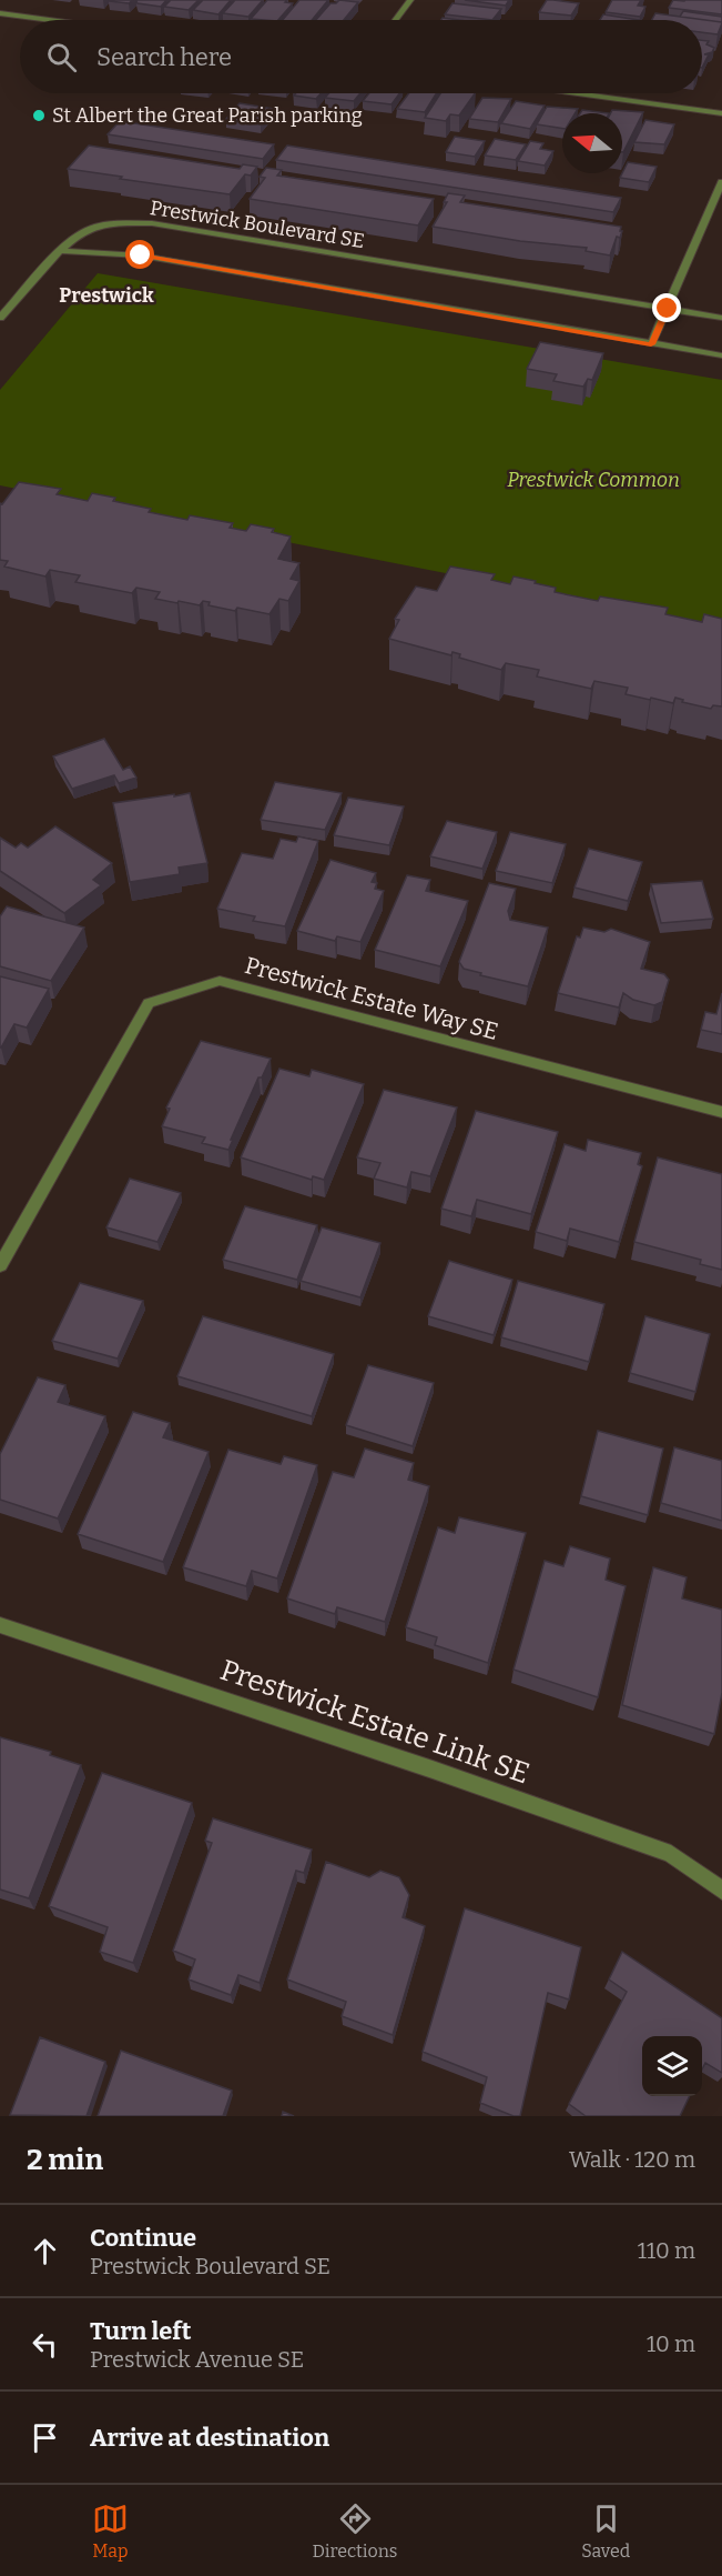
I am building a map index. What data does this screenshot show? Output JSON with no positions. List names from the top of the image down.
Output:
{
  "streets": {
    "street": ["Prestwick Boulevard SE", "Prestwick Estate Way SE", "Prestwick Estate Link SE"]
  },
  "districts": ["Prestwick"],
  "parks": ["Prestwick Common"],
  "places": ["St Albert the Great Parish parking"],
  "north": "left",
  "page": {
    "search": "Search here",
    "heading": ["2 min", "Walk · 120 m"],
    "list": [
      ["Continue", "Prestwick Boulevard SE", "110 m"],
      ["Turn left", "Prestwick Avenue SE", "10 m"],
      "Arrive at destination"
    ],
    "nav": ["Map", "Directions", "Saved"]
  }
}
